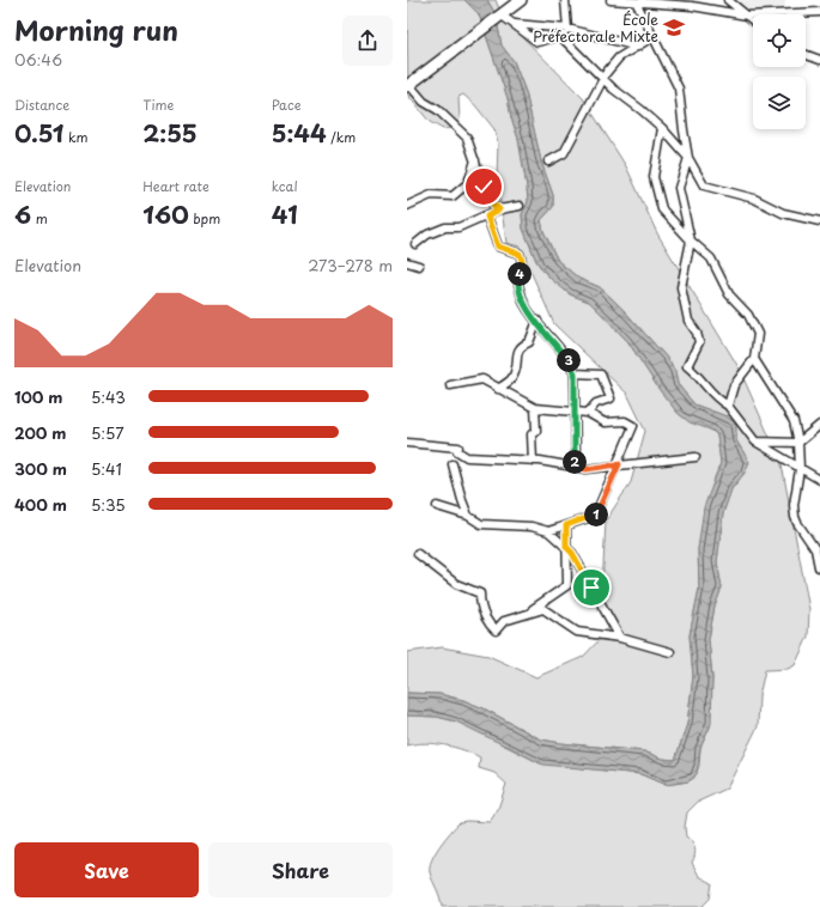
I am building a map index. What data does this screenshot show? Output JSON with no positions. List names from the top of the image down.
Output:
{
  "places": {
    "school or university": ["École Préfectorale Mixte"]
  },
  "page": {
    "heading": ["Morning run", "06:46"],
    "stats": [
      ["Distance", "0.51 km"],
      ["Time", "2:55"],
      ["Pace", "5:44 /km"],
      ["Elevation", "6 m"],
      ["Heart rate", "160 bpm"],
      ["kcal", "41"]
    ],
    "chart": ["Elevation", "273–278 m"],
    "pins": [
      "4",
      "3",
      "2",
      "1"
    ],
    "list": [
      {
        "name": "100 m",
        "note": "5:43"
      },
      {
        "name": "200 m",
        "note": "5:57"
      },
      {
        "name": "300 m",
        "note": "5:41"
      },
      {
        "name": "400 m",
        "note": "5:35"
      }
    ],
    "buttons": ["Save", "Share"]
  }
}
